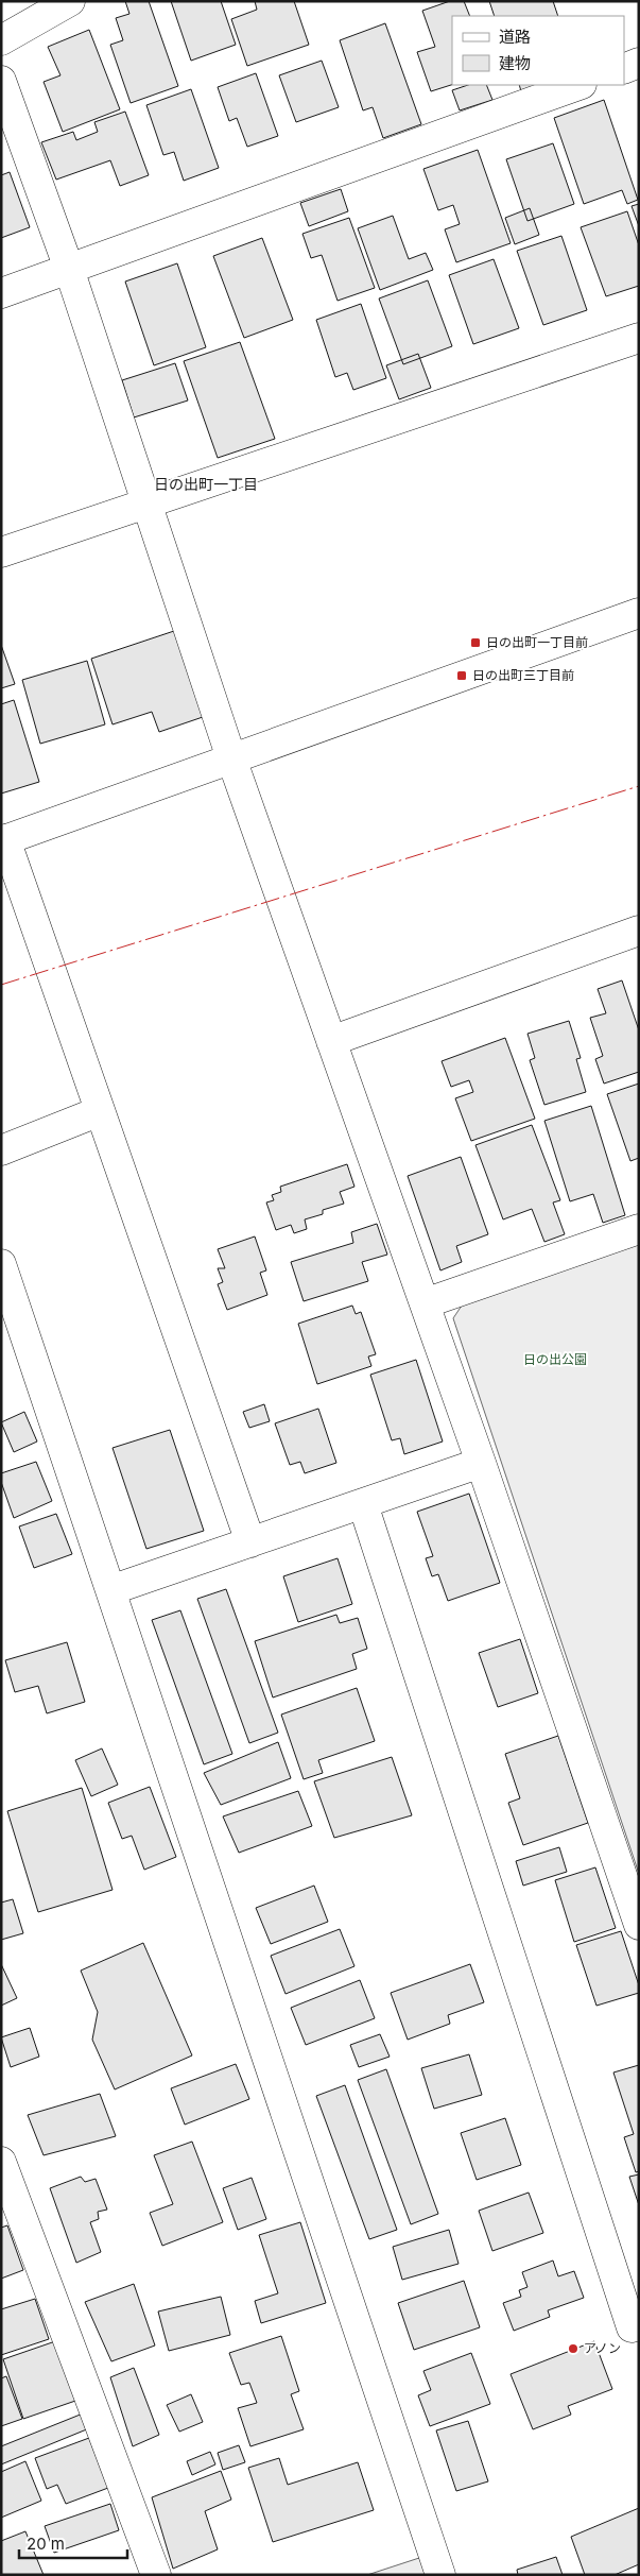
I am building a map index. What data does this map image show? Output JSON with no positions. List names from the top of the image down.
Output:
{
  "districts": ["日の出町一丁目"],
  "parks": ["日の出公園"],
  "places": {
    "transit": ["日の出町一丁目前", "日の出町三丁目前"],
    "other": ["アノン"]
  },
  "legend": ["道路", "建物"],
  "scale_bar": "20 m"
}
